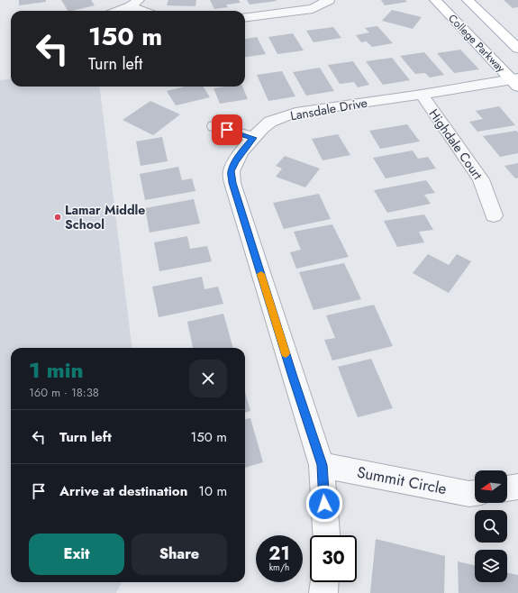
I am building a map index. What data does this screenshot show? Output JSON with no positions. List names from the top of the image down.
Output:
{
  "streets": {
    "main road": ["College Parkway"],
    "street": ["Lansdale Drive", "Highdale Court", "Summit Circle"]
  },
  "crossings": [
    ["College Parkway", "Lansdale Drive"],
    ["Lansdale Drive", "Highdale Court"],
    ["Lansdale Drive", "Summit Circle"]
  ],
  "places": ["Lamar Middle School"],
  "north": "left",
  "page": {
    "turn": ["150 m", "Turn left"],
    "heading": ["1 min", "160 m · 18:38"],
    "list": [
      {
        "name": "Turn left",
        "value": "150 m"
      },
      {
        "name": "Arrive at destination",
        "value": "10 m"
      }
    ],
    "buttons": ["Exit", "Share"],
    "speed": "21 km/h",
    "limit": "30"
  }
}
